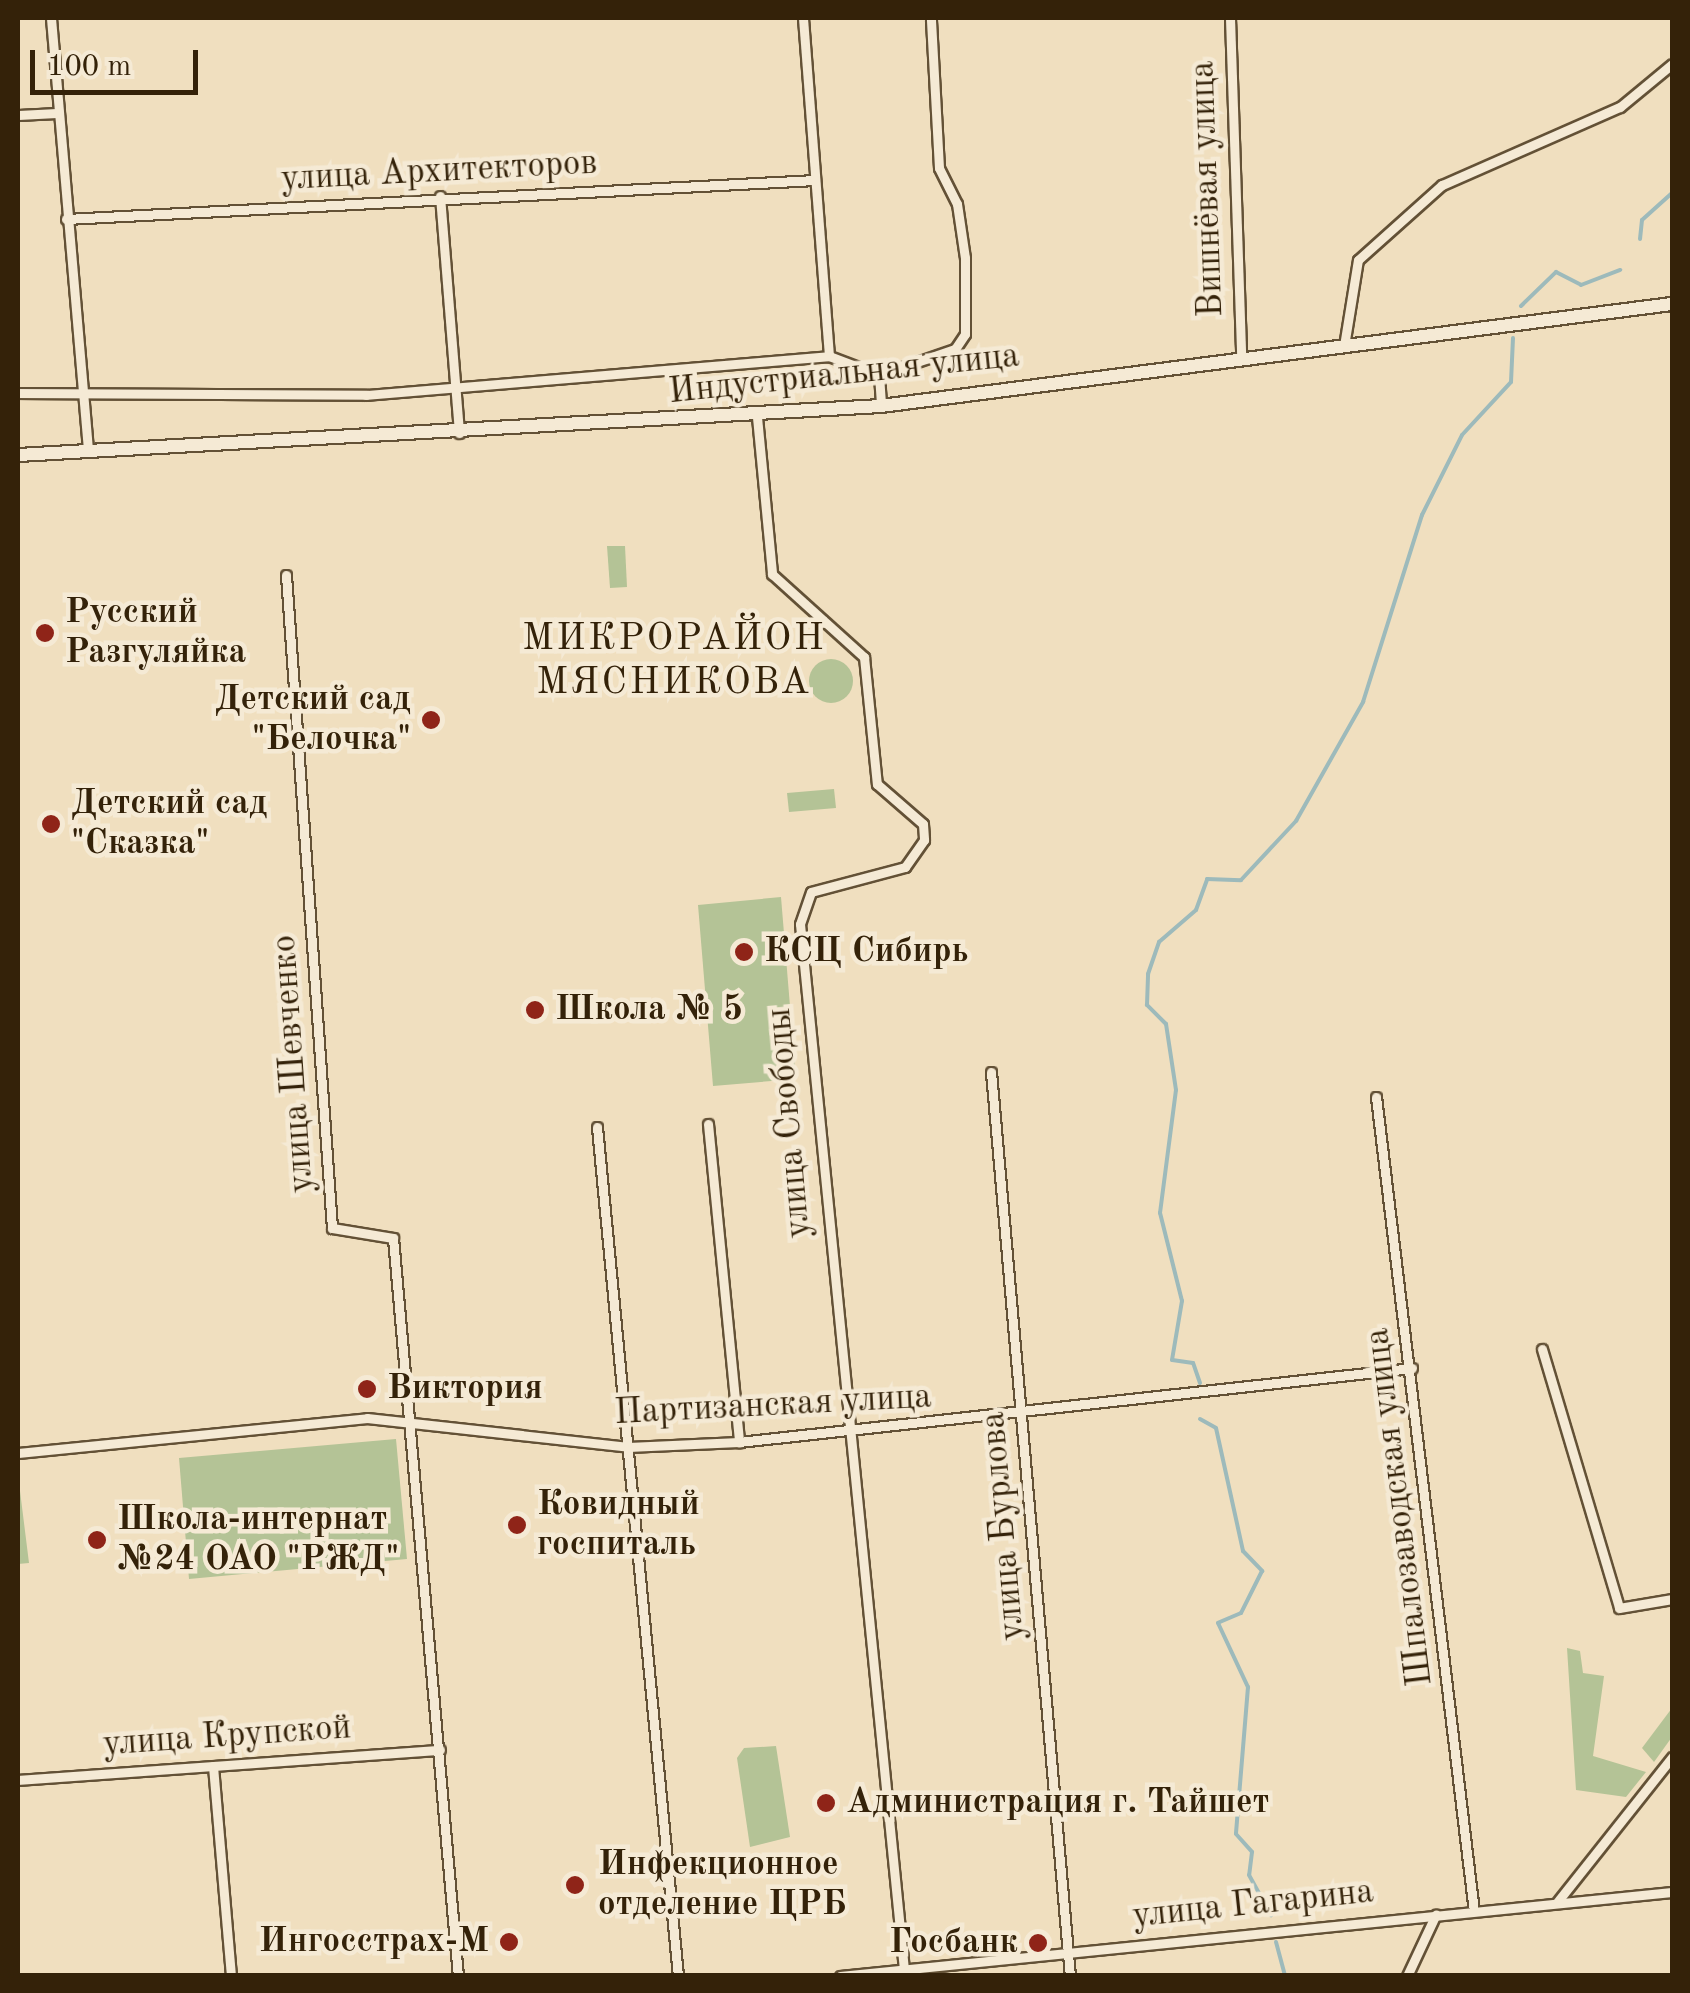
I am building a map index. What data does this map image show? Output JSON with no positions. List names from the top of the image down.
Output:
{
  "streets": {
    "street": [
      "улица Архитекторов",
      "Вишнёвая улица",
      "Индустриальная улица",
      "улица Шевченко",
      "улица Свободы",
      "Партизанская улица",
      "Шпалозаводская улица",
      "улица Бурлова",
      "улица Крупской",
      "улица Гагарина"
    ]
  },
  "crossings": [
    ["Вишнёвая улица", "Индустриальная улица"],
    ["Индустриальная улица", "улица Свободы"],
    ["улица Шевченко", "Партизанская улица"],
    ["улица Шевченко", "улица Крупской"],
    ["улица Свободы", "Партизанская улица"],
    ["улица Свободы", "улица Гагарина"],
    ["Партизанская улица", "Шпалозаводская улица"],
    ["Партизанская улица", "улица Бурлова"],
    ["Шпалозаводская улица", "улица Гагарина"],
    ["улица Бурлова", "улица Гагарина"]
  ],
  "districts": ["МИКРОРАЙОН МЯСНИКОВА"],
  "places": [
    "Русский Разгуляйка",
    "Детский сад \"Белочка\"",
    "Детский сад \"Сказка\"",
    "КСЦ Сибирь",
    "Школа № 5",
    "Виктория",
    "Ковидный госпиталь",
    "Школа-интернат №24 ОАО \"РЖД\"",
    "Администрация г. Тайшет",
    "Инфекционное отделение ЦРБ",
    "Ингосстрах-М",
    "Госбанк"
  ],
  "scale_bar": "100 m"
}
